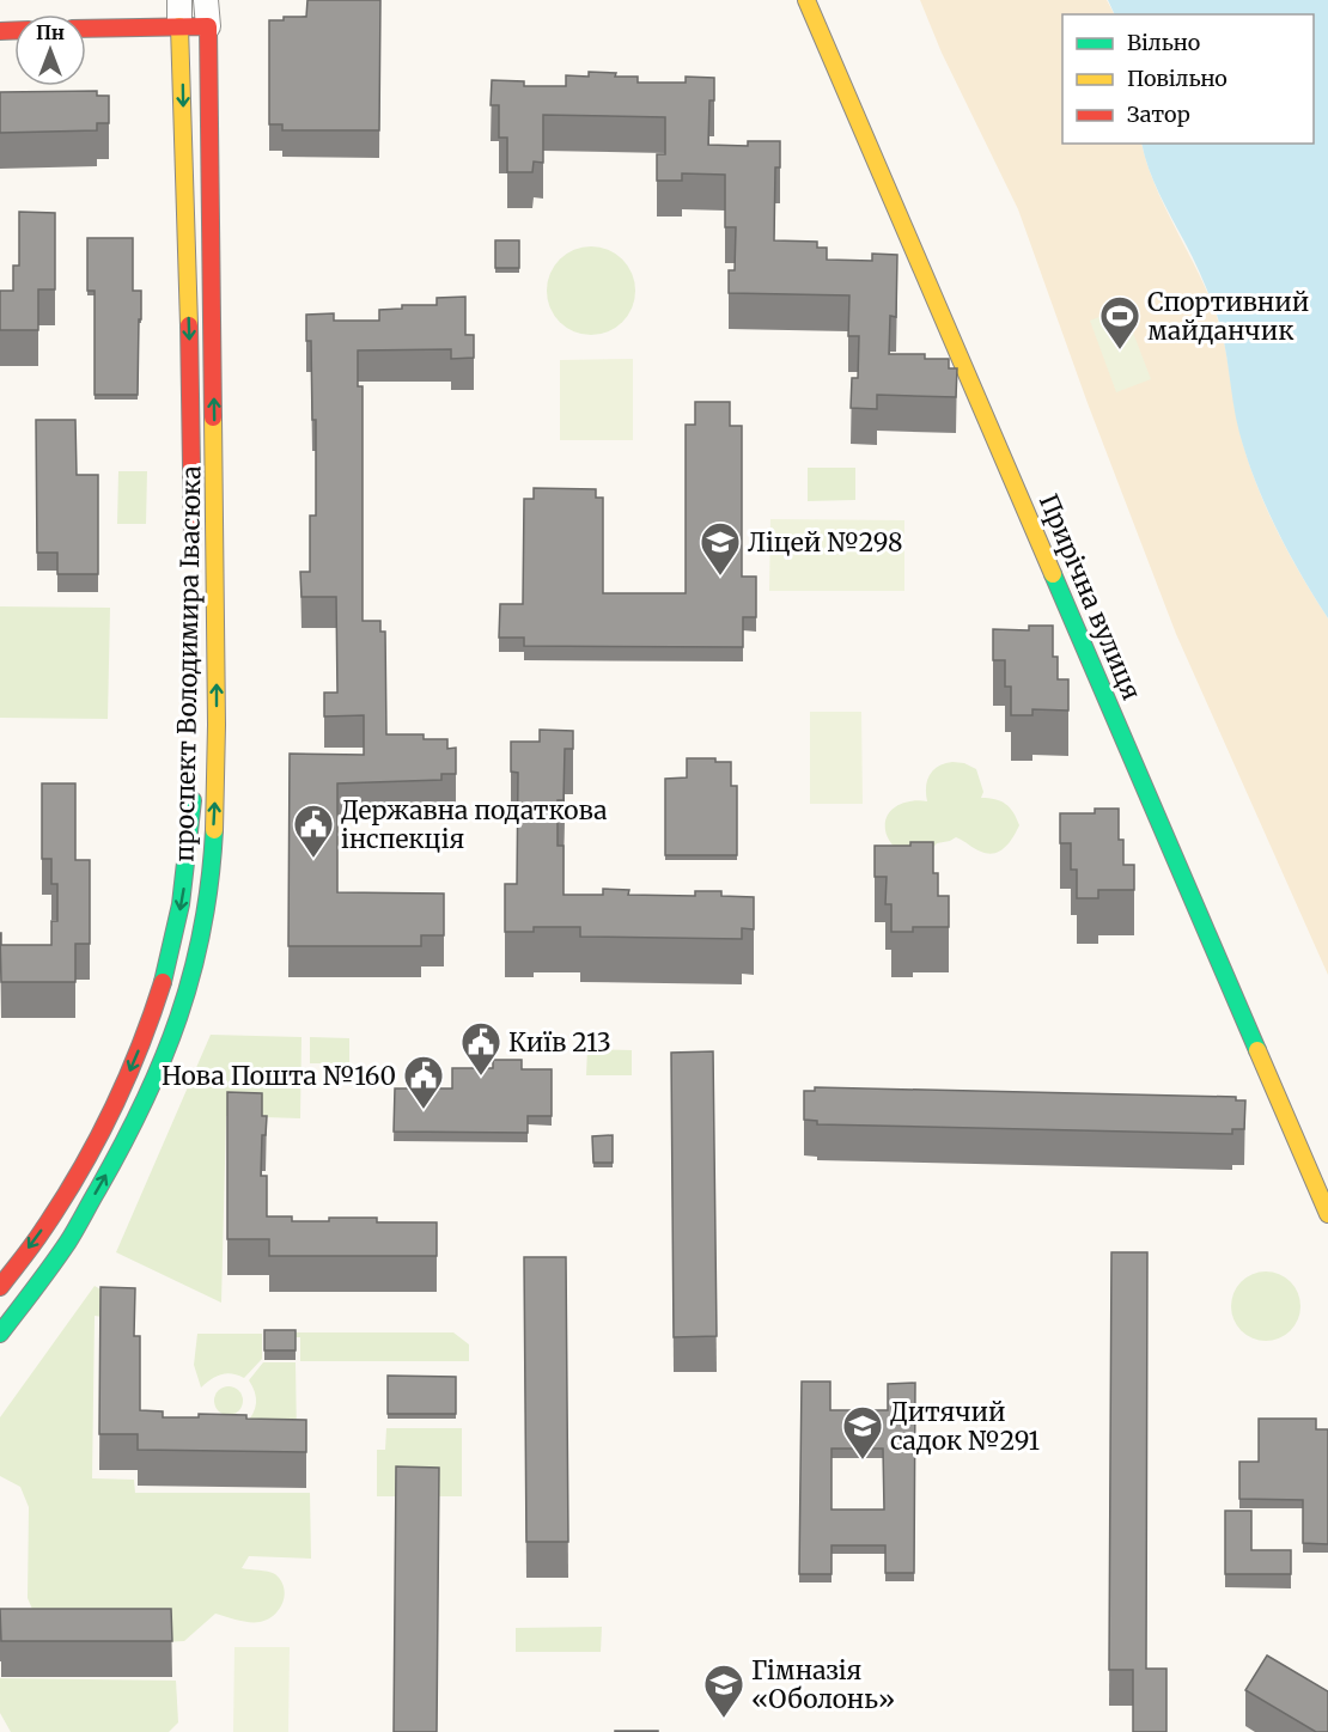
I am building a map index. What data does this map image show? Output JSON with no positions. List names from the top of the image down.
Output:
{
  "streets": {
    "street": ["Прирічна вулиця", "проспект Володимира Івасюка"]
  },
  "places": {
    "sports": ["Спортивний майданчик"],
    "school or university": ["Ліцей №298", "Дитячий садок №291", "Гімназія «Оболонь»"],
    "public building": ["Державна податкова інспекція", "Київ 213", "Нова Пошта №160"]
  },
  "legend": ["Вільно", "Повільно", "Затор"],
  "north": "top"
}
